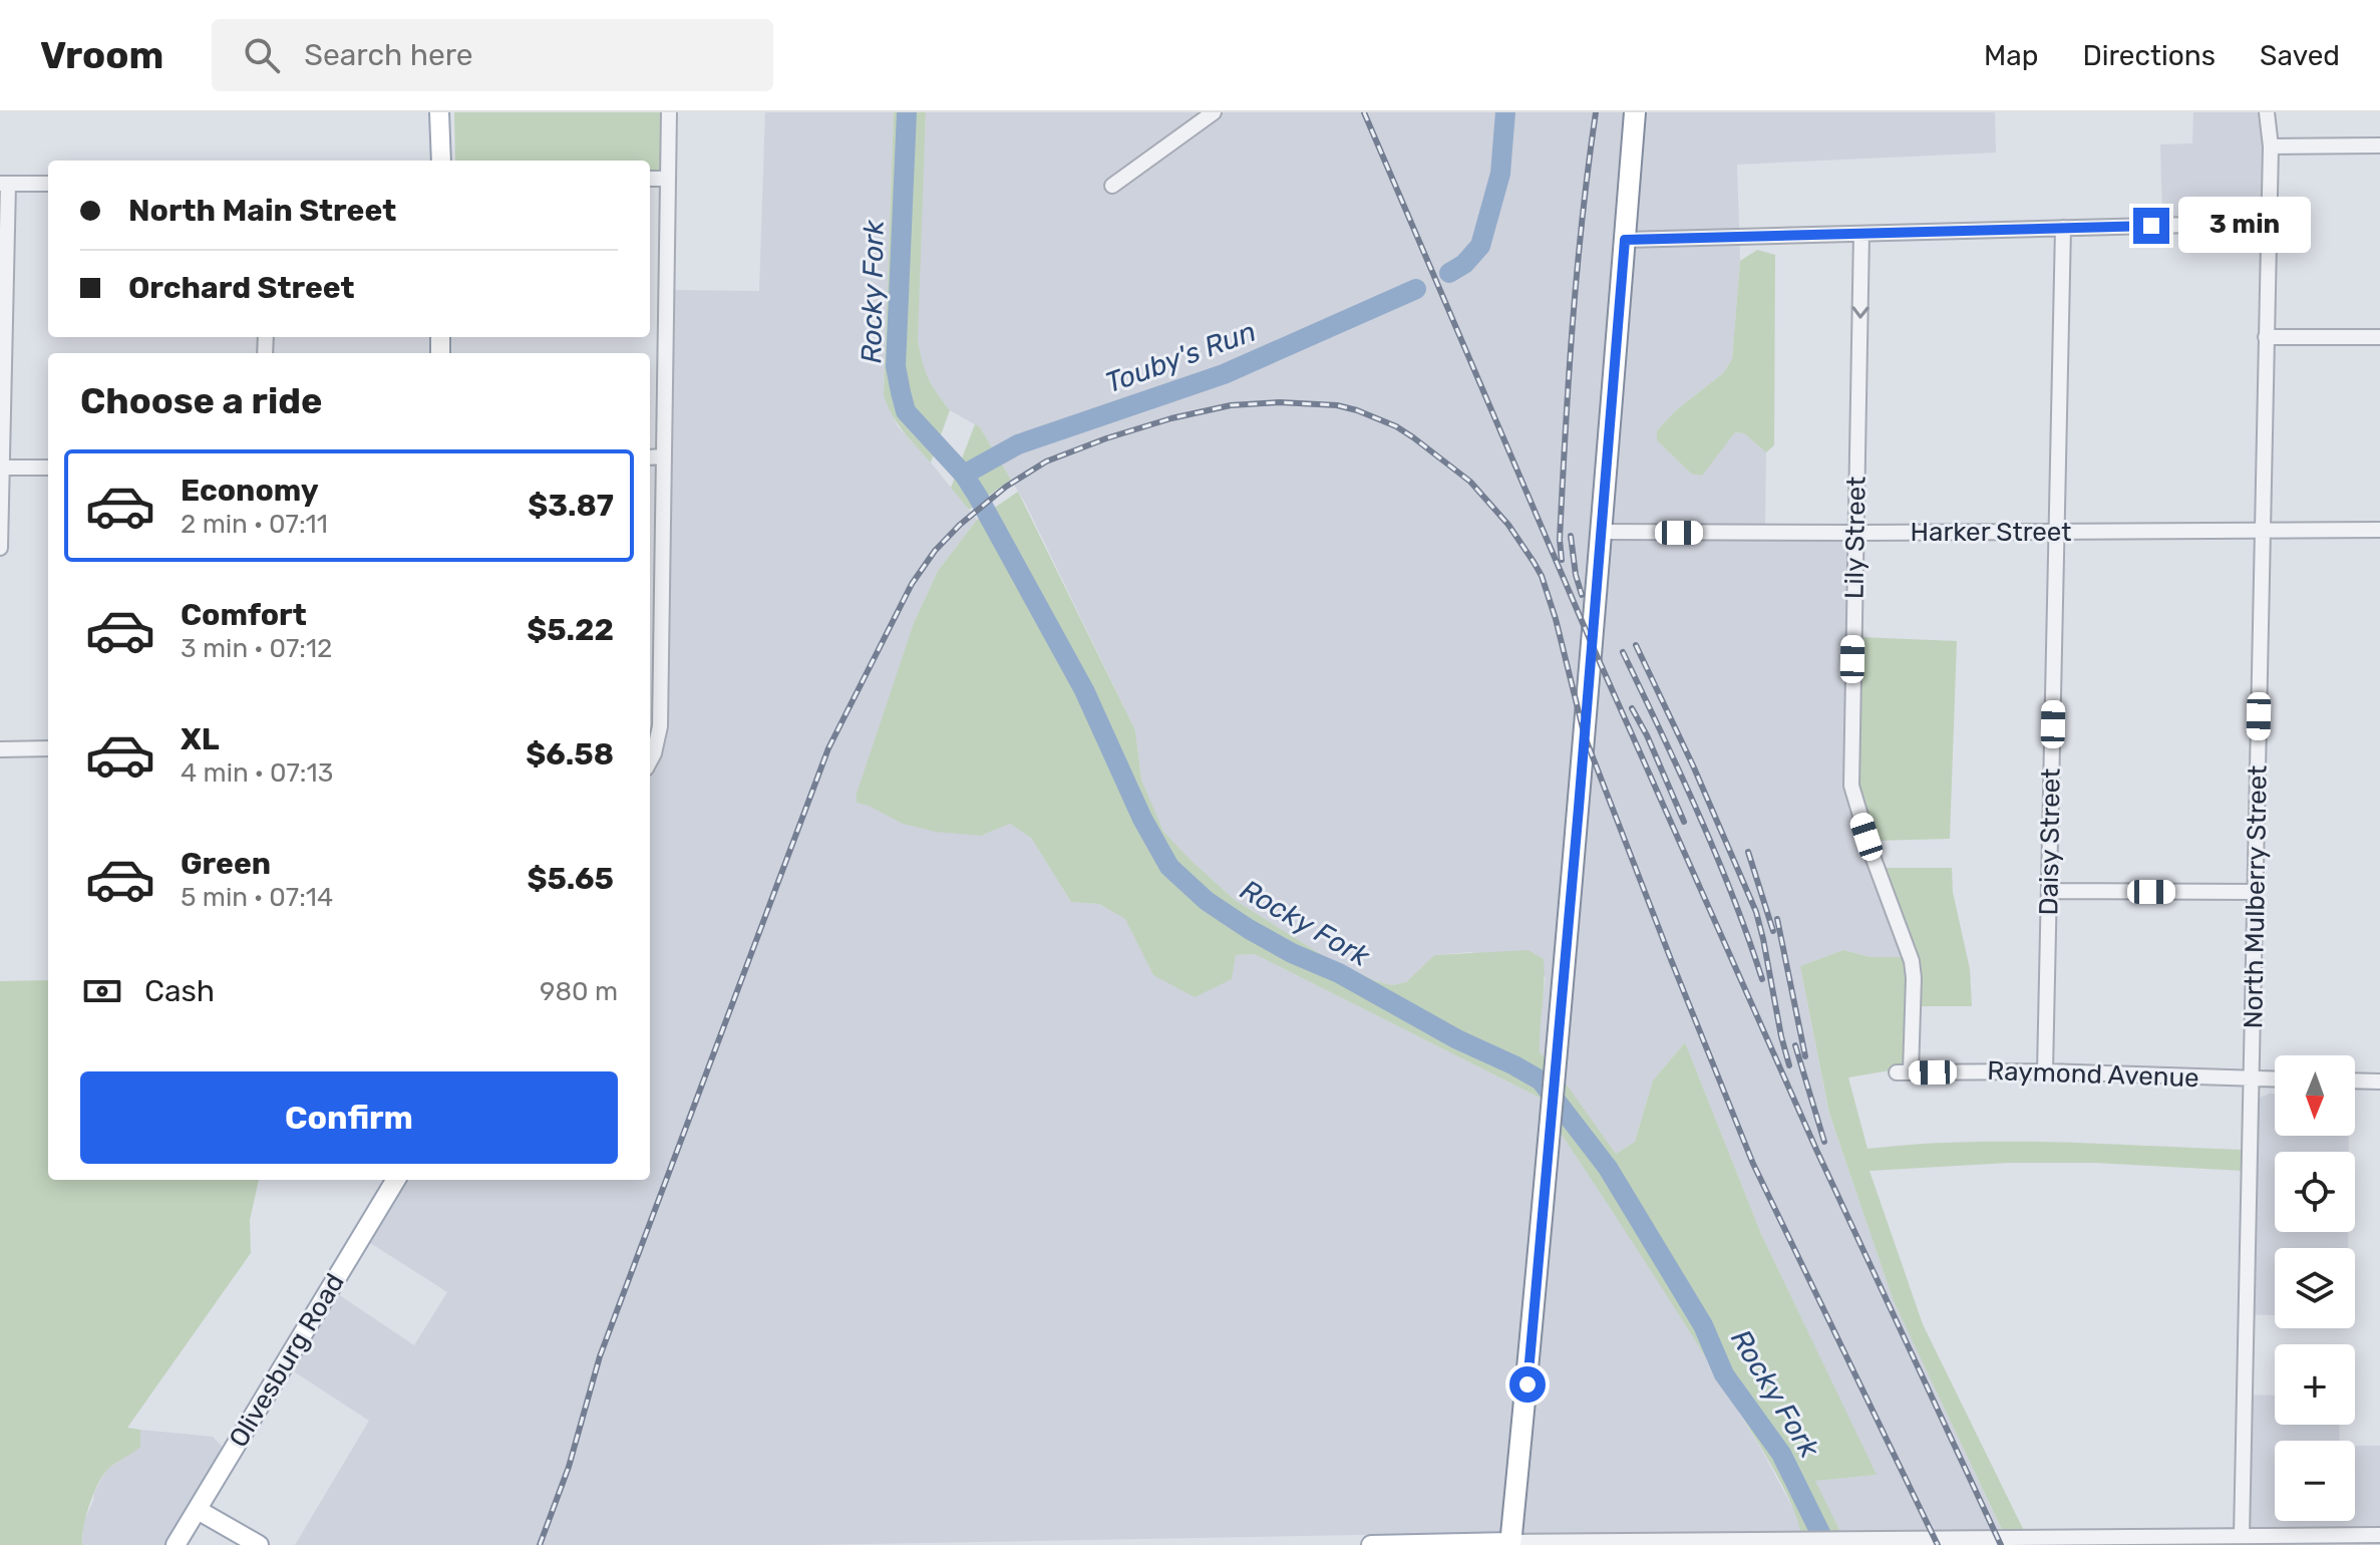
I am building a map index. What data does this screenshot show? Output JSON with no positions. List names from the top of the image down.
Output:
{
  "streets": {
    "main road": ["Olivesburg Road"],
    "street": [
      "Harker Street",
      "Lily Street",
      "Daisy Street",
      "North Mulberry Street",
      "Raymond Avenue"
    ]
  },
  "crossings": [
    ["Harker Street", "Lily Street"],
    ["Harker Street", "Daisy Street"],
    ["Harker Street", "North Mulberry Street"],
    ["Lily Street", "Raymond Avenue"],
    ["Daisy Street", "Raymond Avenue"],
    ["North Mulberry Street", "Raymond Avenue"]
  ],
  "one_way": ["Lily Street"],
  "water": ["Rocky Fork", "Touby's Run"],
  "north": "bottom",
  "page": {
    "header": "Vroom",
    "search": "Search here",
    "nav": ["Map", "Directions", "Saved"],
    "banner": ["North Main Street", "Orchard Street"],
    "bubble": "3 min",
    "heading": "Choose a ride",
    "list": [
      {
        "name": "Economy",
        "note": "2 min · 07:11",
        "value": "$3.87"
      },
      {
        "name": "Comfort",
        "note": "3 min · 07:12",
        "value": "$5.22"
      },
      {
        "name": "XL",
        "note": "4 min · 07:13",
        "value": "$6.58"
      },
      {
        "name": "Green",
        "note": "5 min · 07:14",
        "value": "$5.65"
      }
    ],
    "pay": ["Cash", "980 m"],
    "map_buttons": ["+", "−"],
    "buttons": "Confirm"
  }
}
